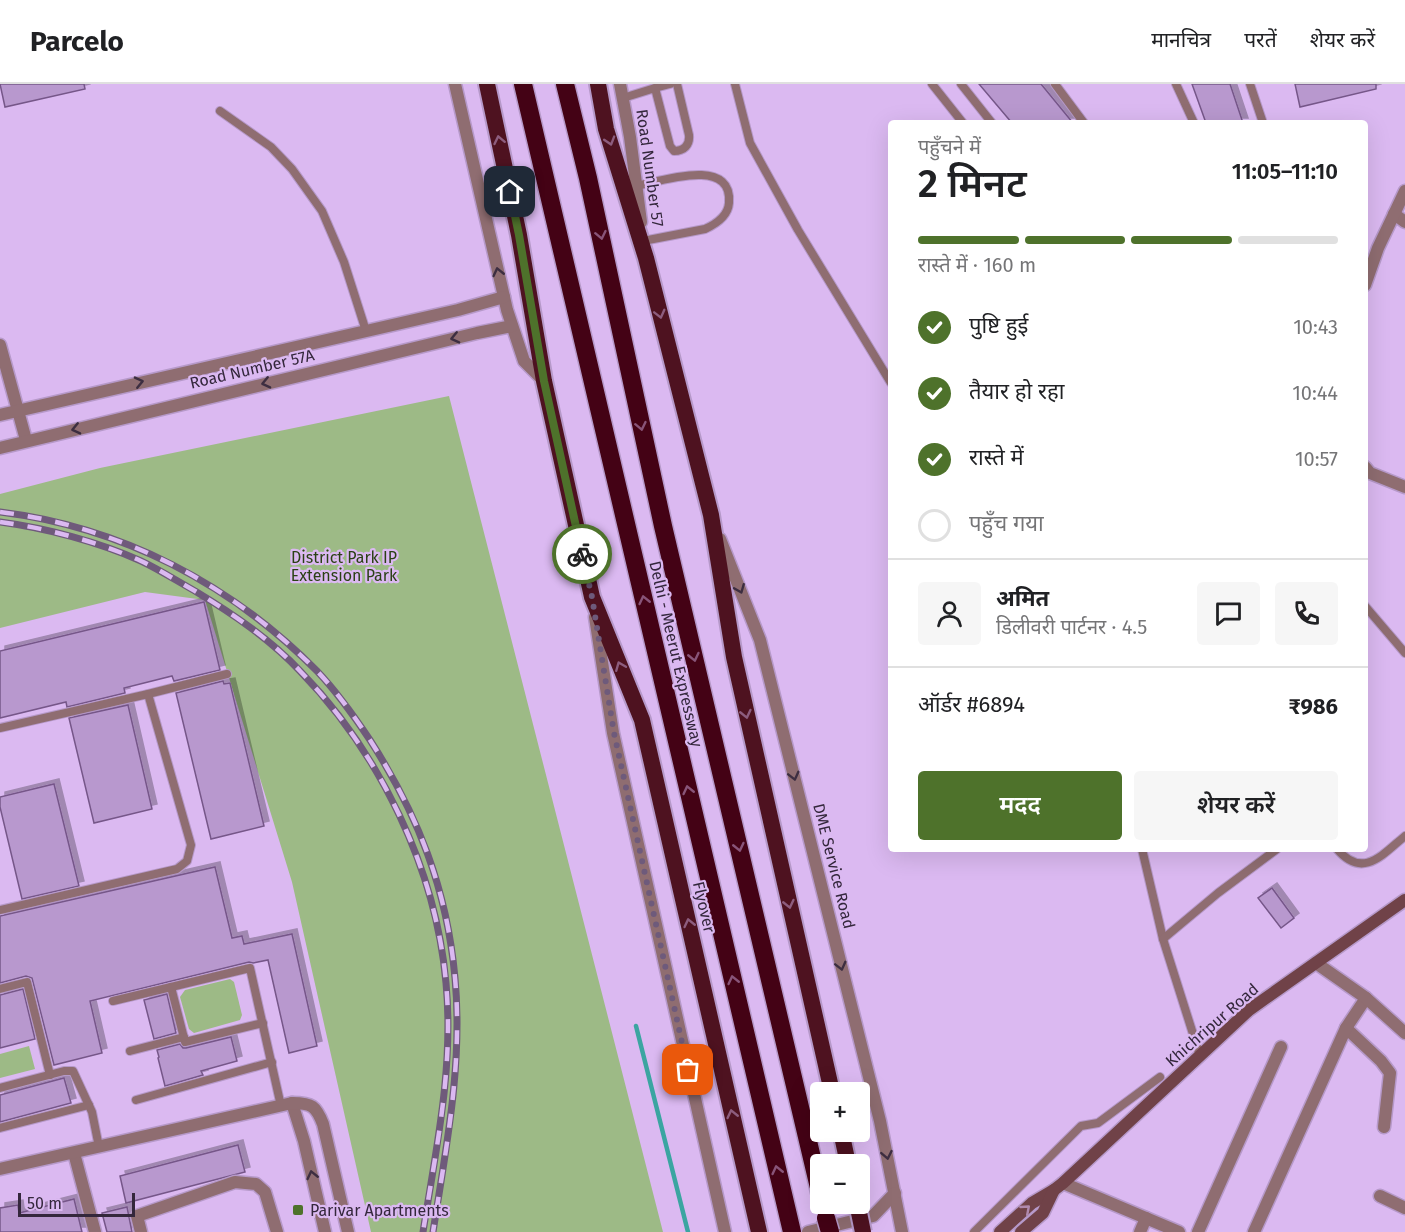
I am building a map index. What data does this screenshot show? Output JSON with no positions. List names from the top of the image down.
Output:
{
  "streets": {
    "highway": ["Delhi - Meerut Expressway", "Flyover"],
    "main road": ["Khichripur Road"],
    "street": ["Road Number 57", "Road Number 57A", "DME Service Road"]
  },
  "one_way": ["DME Service Road"],
  "parks": ["District Park IP Extension Park"],
  "places": {
    "transit": ["Parivar Apartments"]
  },
  "scale_bar": "50 m",
  "page": {
    "header": "Parcelo",
    "nav": ["मानचित्र", "परतें", "शेयर करें"],
    "heading": ["2 मिनट", "पहुँचने में", "11:05–11:10"],
    "panel": [
      "अमित",
      "डिलीवरी पार्टनर · 4.5",
      "ऑर्डर #6894",
      "₹986"
    ],
    "bar": "रास्ते में · 160 m",
    "list": [
      ["पुष्टि हुई", "10:43"],
      ["तैयार हो रहा", "10:44"],
      ["रास्ते में", "10:57"],
      "पहुँच गया"
    ],
    "buttons": ["मदद", "शेयर करें"],
    "map_buttons": ["+", "−"],
    "scale": "50 m"
  }
}
